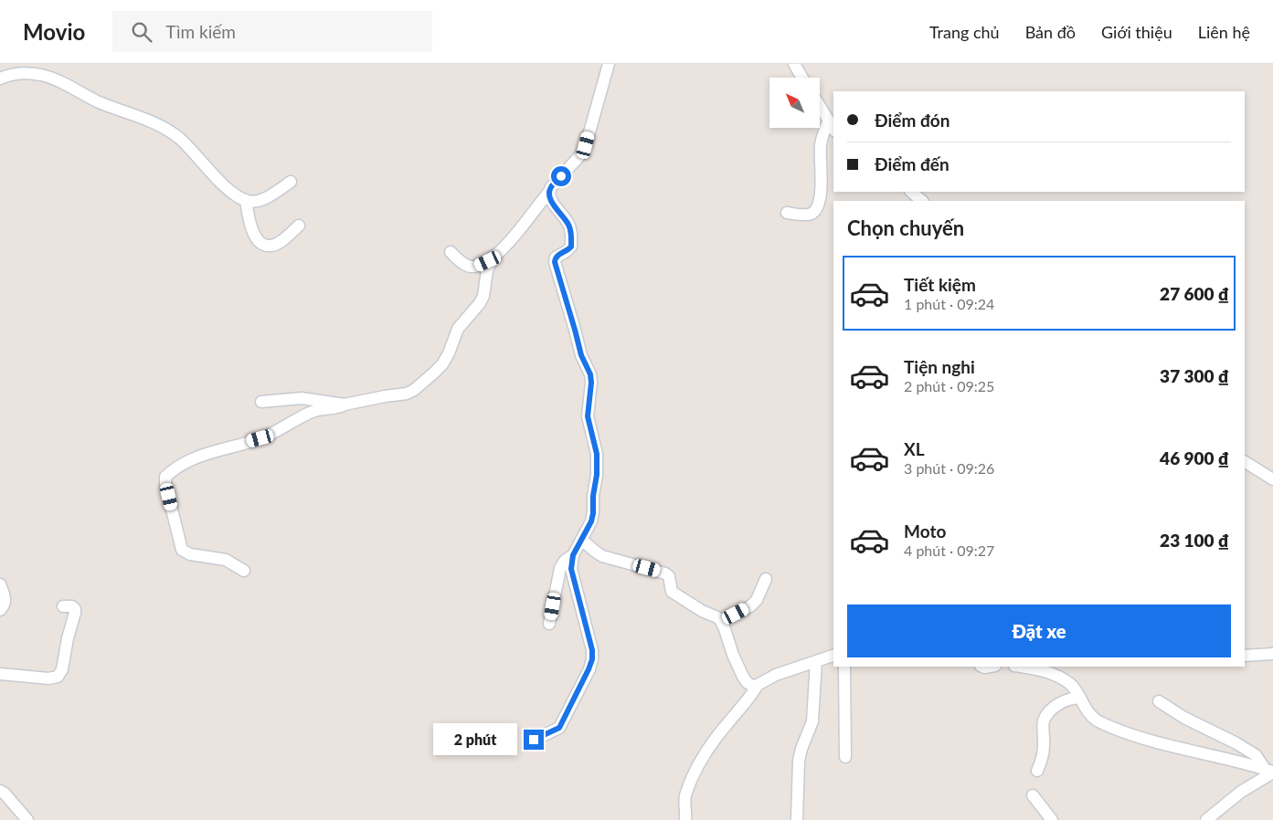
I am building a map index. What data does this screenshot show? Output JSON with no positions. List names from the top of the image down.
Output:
{
  "north": "top left",
  "page": {
    "header": "Movio",
    "search": "Tìm kiếm",
    "nav": [
      "Trang chủ",
      "Bản đồ",
      "Giới thiệu",
      "Liên hệ"
    ],
    "banner": ["Điểm đón", "Điểm đến"],
    "heading": "Chọn chuyến",
    "list": [
      {
        "name": "Tiết kiệm",
        "note": "1 phút · 09:24",
        "value": "27 600 ₫"
      },
      {
        "name": "Tiện nghi",
        "note": "2 phút · 09:25",
        "value": "37 300 ₫"
      },
      {
        "name": "XL",
        "note": "3 phút · 09:26",
        "value": "46 900 ₫"
      },
      {
        "name": "Moto",
        "note": "4 phút · 09:27",
        "value": "23 100 ₫"
      }
    ],
    "buttons": "Đặt xe",
    "bubble": "2 phút"
  }
}
